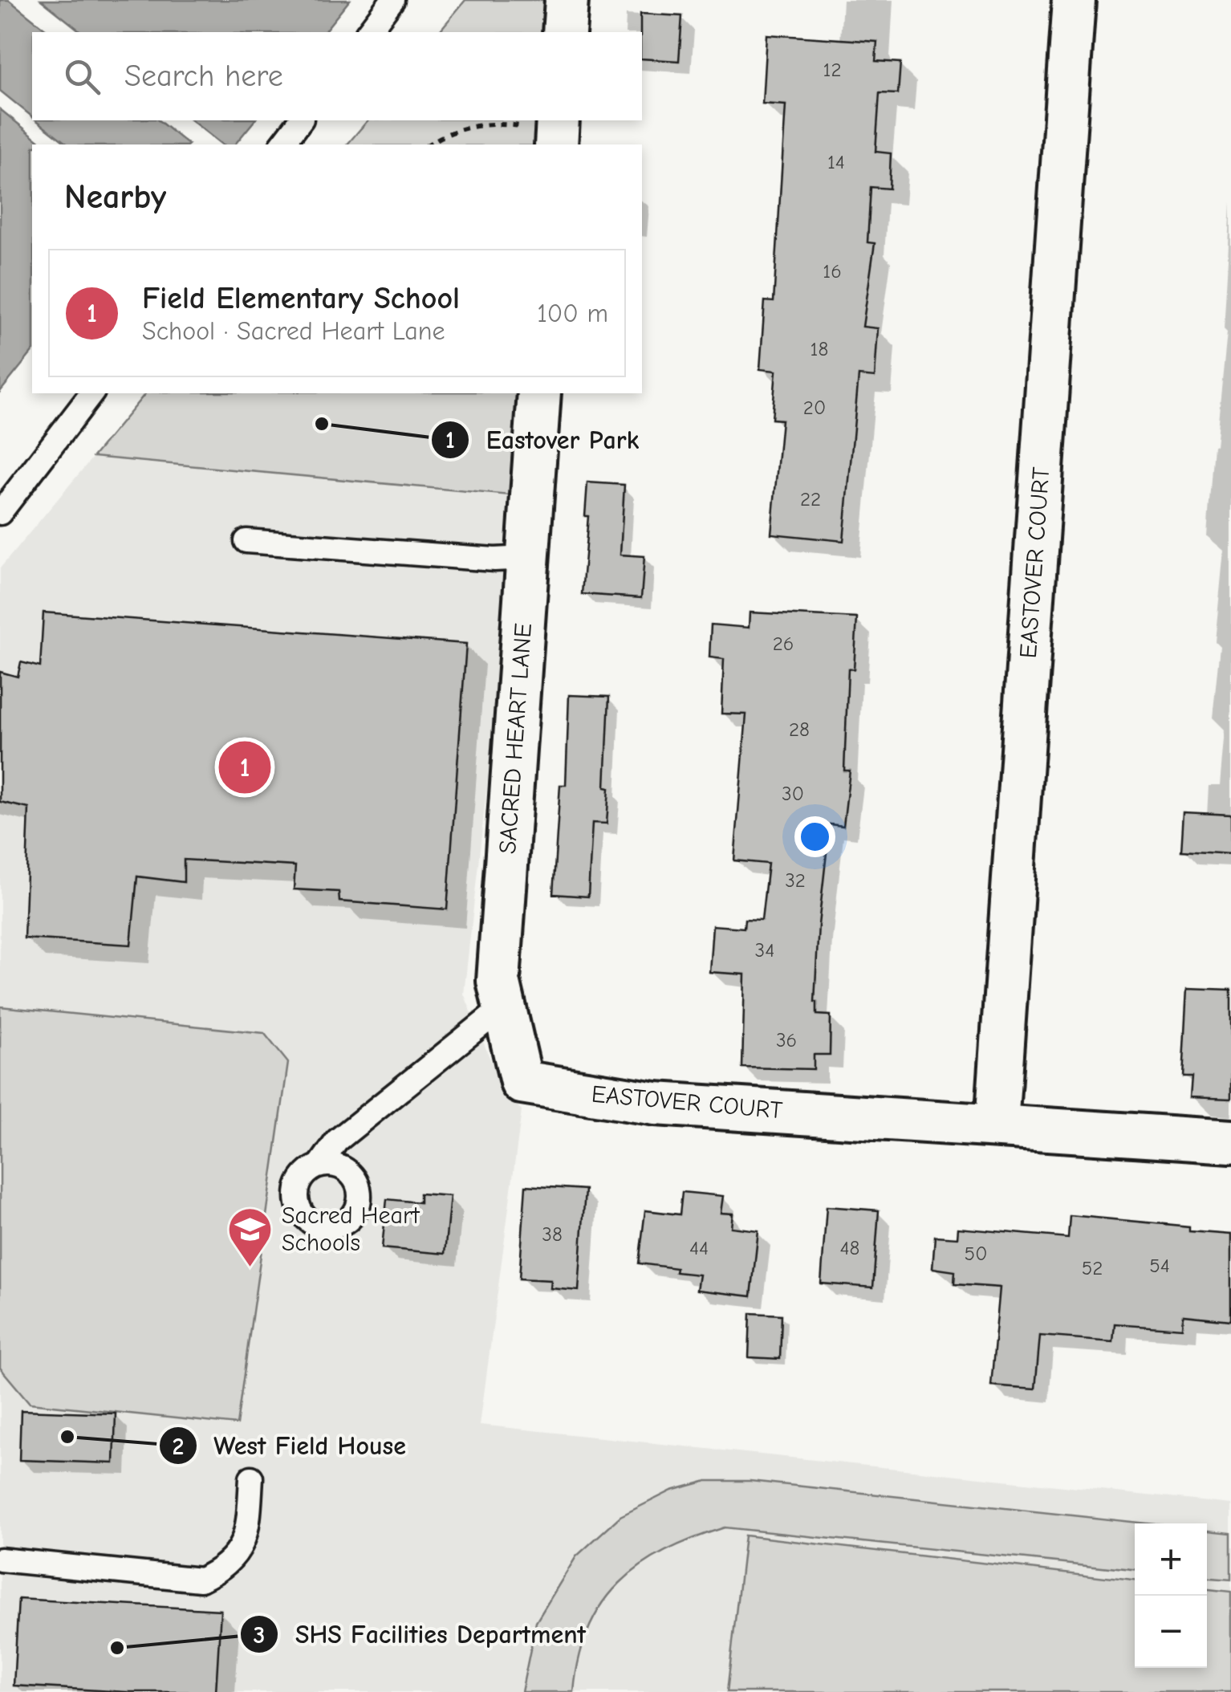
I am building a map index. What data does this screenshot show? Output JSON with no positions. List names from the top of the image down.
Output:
{
  "streets": {
    "street": ["EASTOVER COURT", "SACRED HEART LANE"]
  },
  "crossings": [
    ["EASTOVER COURT", "SACRED HEART LANE"]
  ],
  "places": {
    "other": ["Eastover Park", "West Field House", "SHS Facilities Department"],
    "school or university": ["Sacred Heart Schools"]
  },
  "house_numbers": [
    "12",
    "14",
    "16",
    "18",
    "20",
    "22",
    "26",
    "28",
    "30",
    "32",
    "34",
    "36",
    "38",
    "44",
    "48",
    "50",
    "54",
    "52"
  ],
  "page": {
    "search": "Search here",
    "heading": "Nearby",
    "list": [
      {
        "mark": "1",
        "name": "Field Elementary School",
        "note": "School · Sacred Heart Lane",
        "value": "100 m"
      }
    ],
    "pins": "1",
    "map_buttons": ["+", "−"]
  }
}
